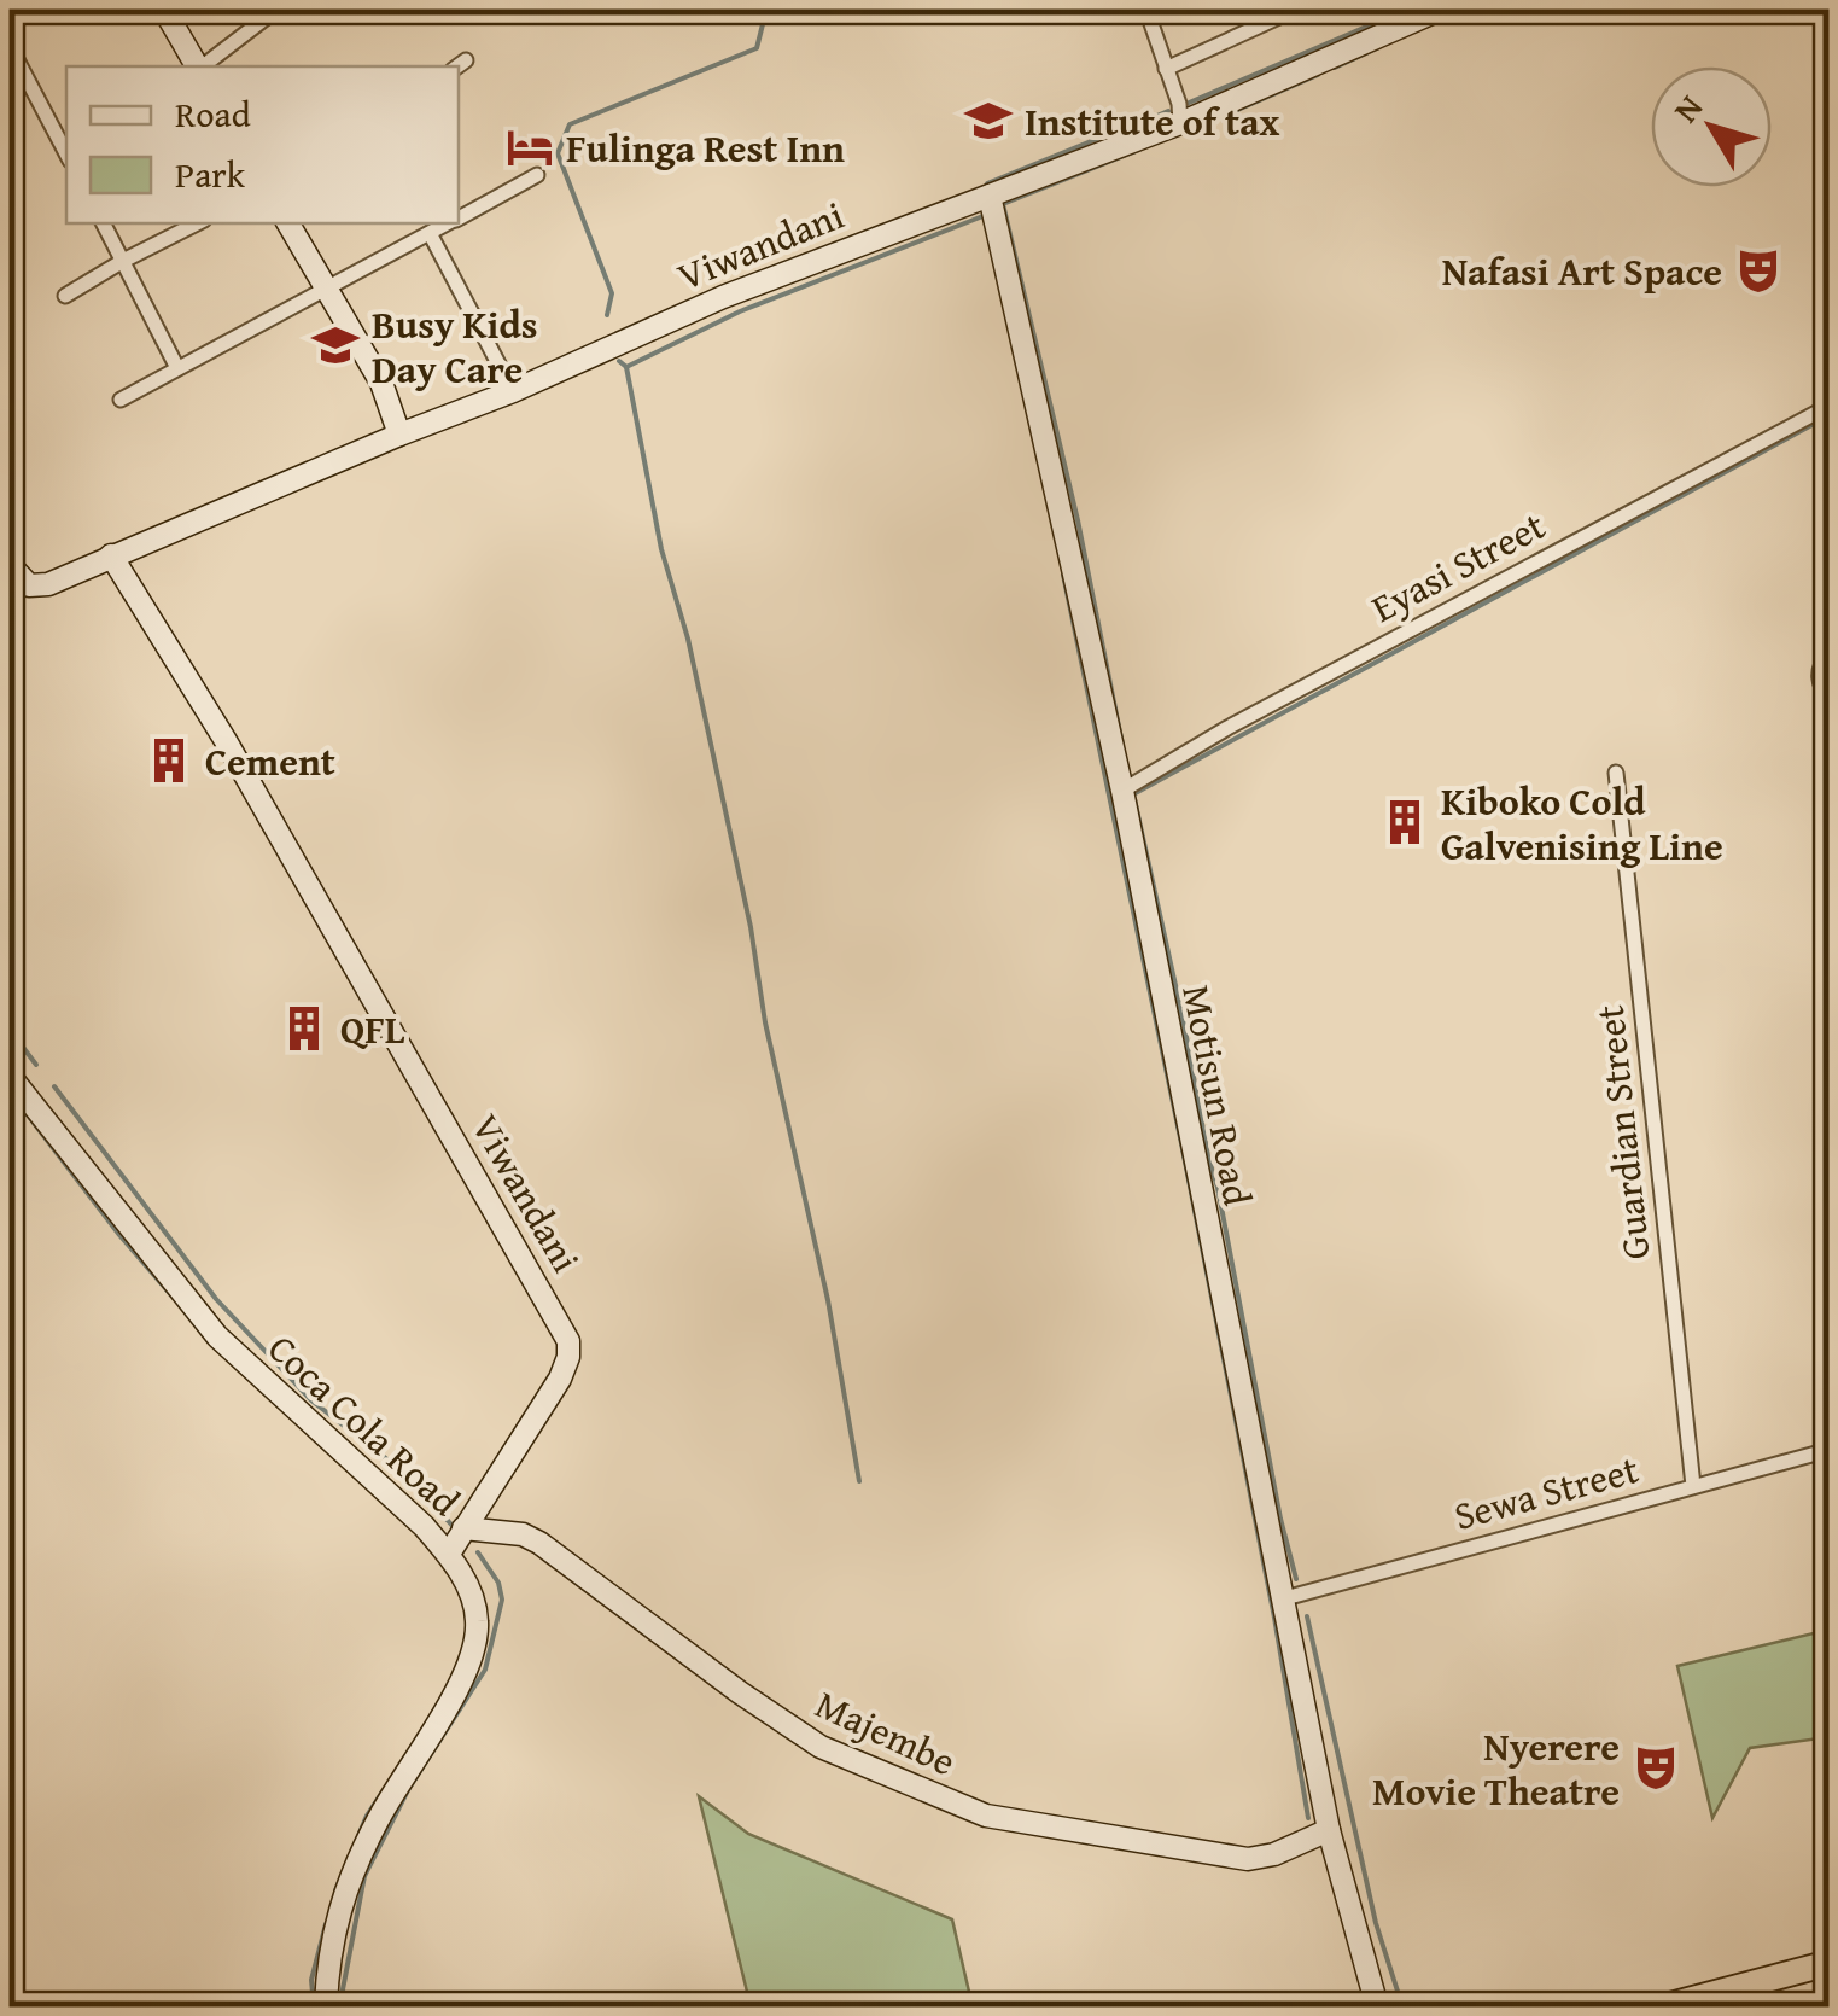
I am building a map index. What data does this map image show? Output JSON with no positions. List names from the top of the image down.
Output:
{
  "streets": {
    "street": [
      "Viwandani",
      "Eyasi Street",
      "Motisun Road",
      "Guardian Street",
      "Coca Cola Road",
      "Sewa Street",
      "Majembe"
    ]
  },
  "crossings": [
    ["Viwandani", "Motisun Road"],
    ["Viwandani", "Coca Cola Road"],
    ["Viwandani", "Majembe"],
    ["Eyasi Street", "Motisun Road"],
    ["Motisun Road", "Sewa Street"],
    ["Motisun Road", "Majembe"],
    ["Guardian Street", "Sewa Street"]
  ],
  "places": {
    "school or university": ["Institute of tax", "Busy Kids Day Care"],
    "hotel": ["Fulinga Rest Inn"],
    "theatre": ["Nafasi Art Space", "Nyerere Movie Theatre"],
    "building": ["Cement", "Kiboko Cold Galvenising Line", "QFL"]
  },
  "legend": ["Road", "Park"],
  "north": "top left"
}
